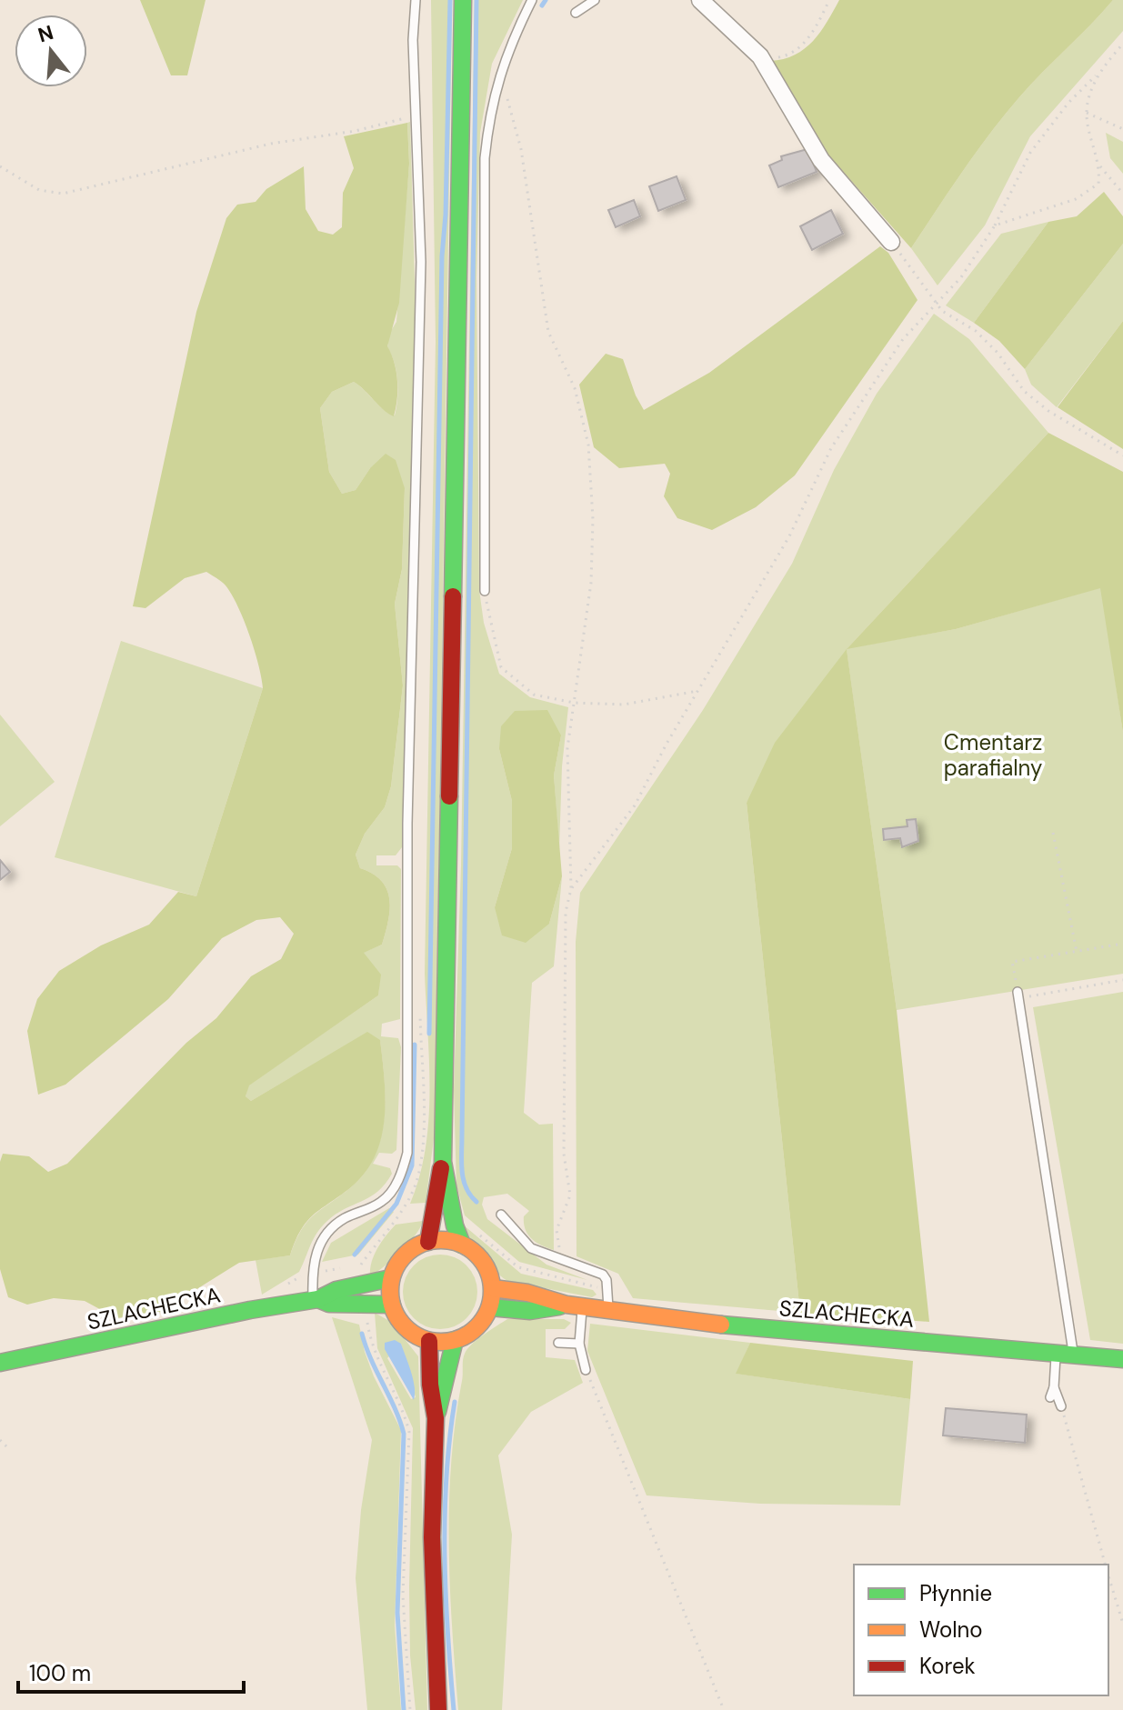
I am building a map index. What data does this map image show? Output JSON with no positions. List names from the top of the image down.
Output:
{
  "streets": {
    "main road": ["SZLACHECKA"]
  },
  "parks": ["Cmentarz parafialny"],
  "legend": ["Płynnie", "Wolno", "Korek"],
  "scale_bar": "100 m",
  "north": "top"
}
